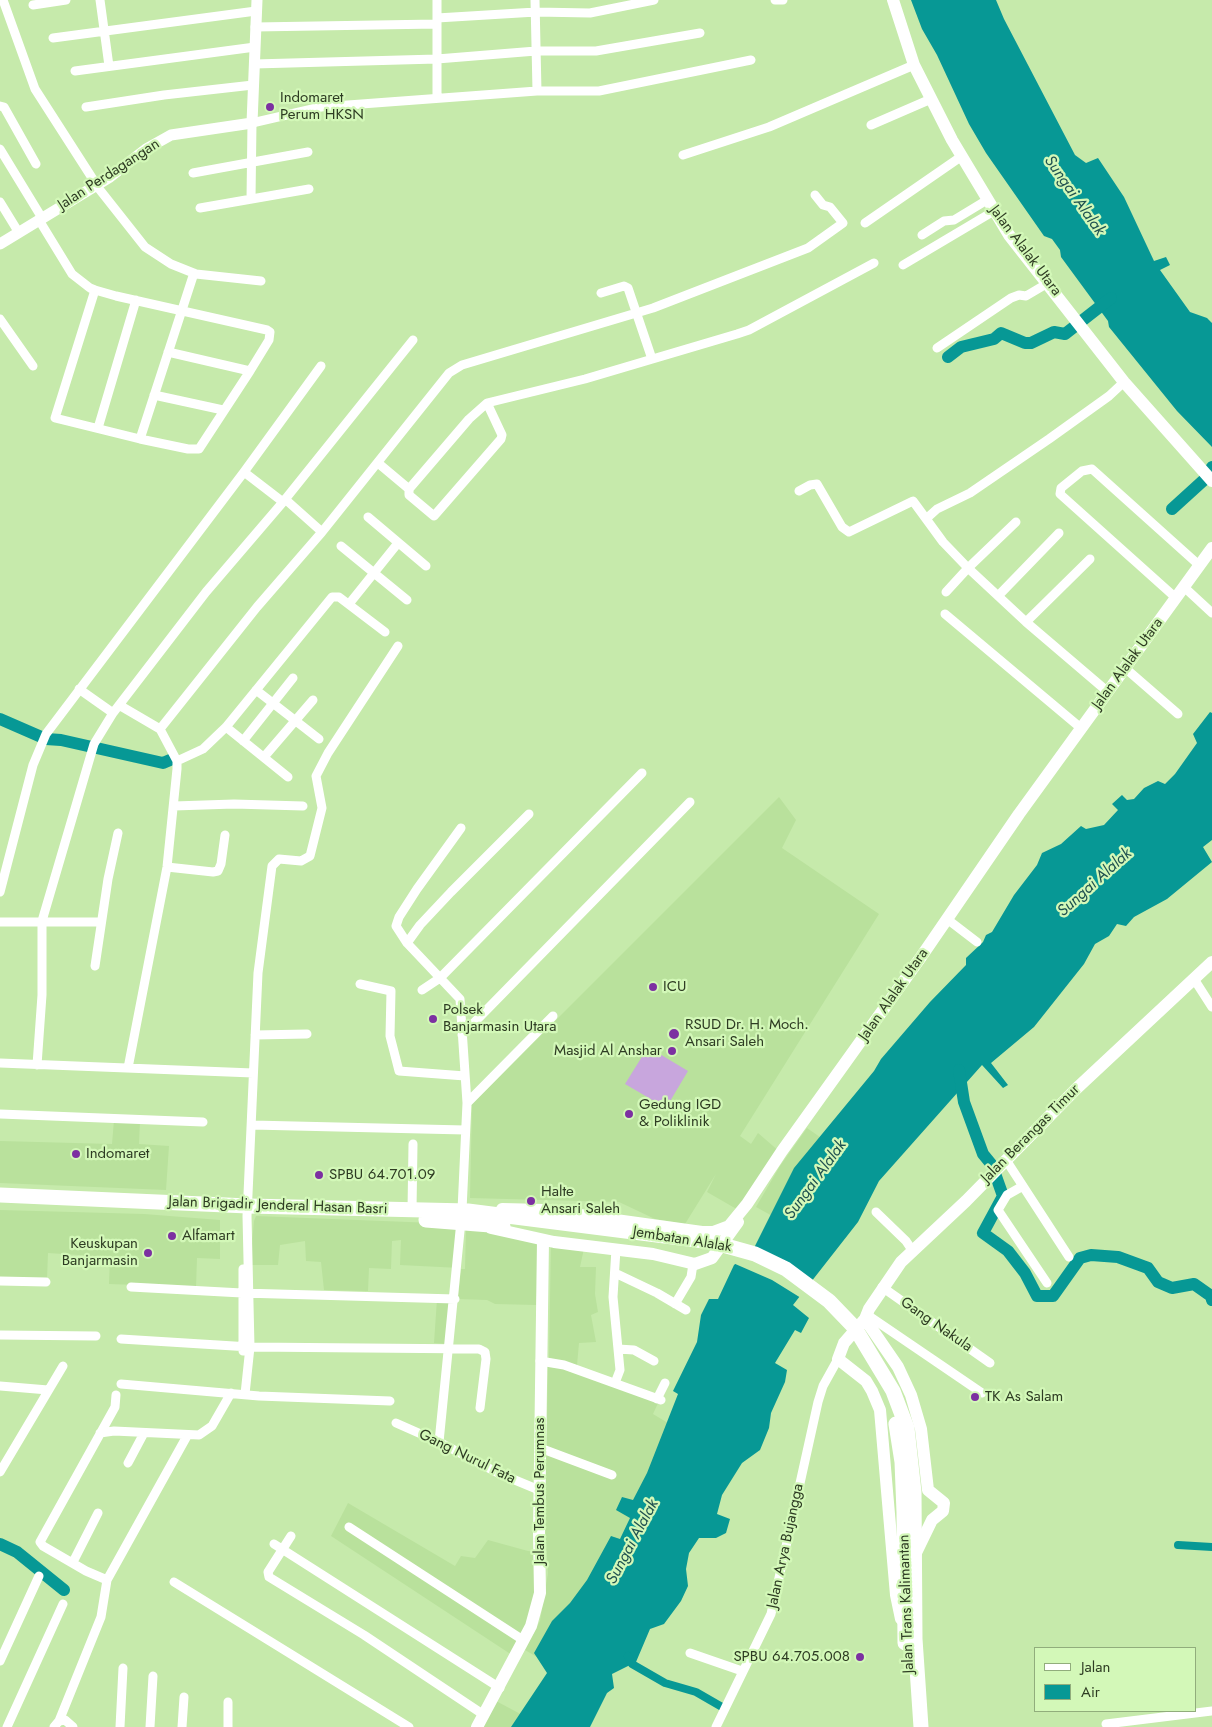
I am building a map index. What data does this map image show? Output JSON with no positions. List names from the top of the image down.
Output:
{
  "streets": {
    "highway": ["Jalan Brigadir Jenderal Hasan Basri", "Jembatan Alalak", "Jalan Trans Kalimantan"],
    "main road": ["Jalan Alalak Utara", "Jalan Berangas Timur", "Jalan Tembus Perumnas"],
    "street": [
      "Jalan Perdagangan",
      "Gang Nakula",
      "Gang Nurul Fata",
      "Jalan Arya Bujangga"
    ]
  },
  "crossings": [
    ["Jalan Berangas Timur", "Gang Nakula"],
    ["Jalan Berangas Timur", "Jalan Arya Bujangga"],
    ["Jalan Brigadir Jenderal Hasan Basri", "Jembatan Alalak"],
    ["Jalan Brigadir Jenderal Hasan Basri", "Jalan Tembus Perumnas"],
    ["Jembatan Alalak", "Jalan Tembus Perumnas"],
    ["Jembatan Alalak", "Jalan Trans Kalimantan"],
    ["Gang Nurul Fata", "Jalan Tembus Perumnas"]
  ],
  "water": ["Sungai Alalak"],
  "places": [
    "Indomaret Perum HKSN",
    "ICU",
    "Polsek Banjarmasin Utara",
    "RSUD Dr. H. Moch. Ansari Saleh",
    "Masjid Al Anshar",
    "Gedung IGD & Poliklinik",
    "Indomaret",
    "SPBU 64.701.09",
    "Halte Ansari Saleh",
    "Alfamart",
    "Keuskupan Banjarmasin",
    "TK As Salam",
    "SPBU 64.705.008"
  ],
  "legend": ["Jalan", "Air"]
}
